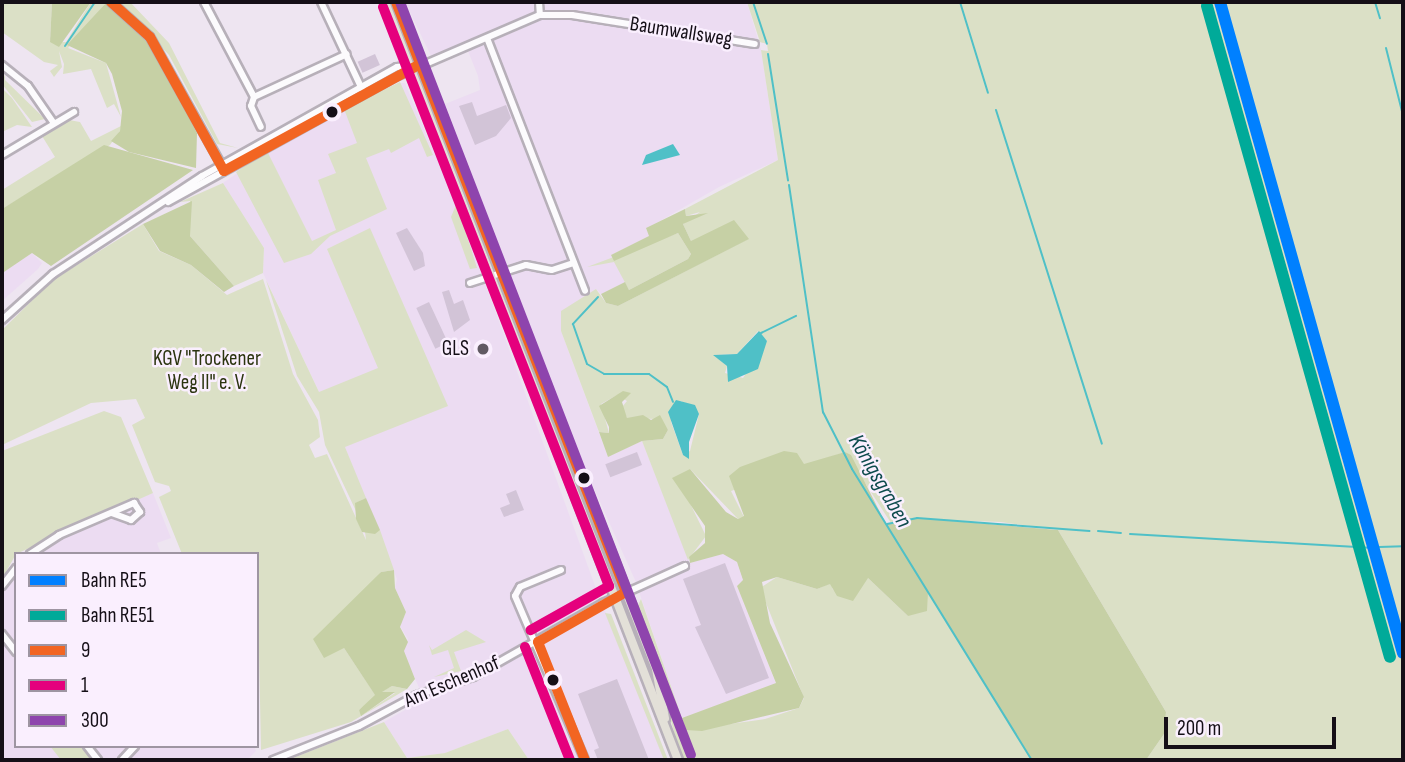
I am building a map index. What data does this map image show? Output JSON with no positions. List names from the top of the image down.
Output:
{
  "streets": {
    "street": ["Baumwallsweg", "Am Eschenhof"]
  },
  "water": ["Königsgraben"],
  "parks": ["KGV \"Trockener Weg II\" e. V."],
  "places": ["GLS"],
  "lines": [
    "rail line RE5",
    "transit line 9",
    "transit line 300",
    "rail line RE51",
    "transit line 1"
  ],
  "legend": [
    "Bahn RE5",
    "Bahn RE51",
    "9",
    "1",
    "300"
  ],
  "scale_bar": "200 m"
}
